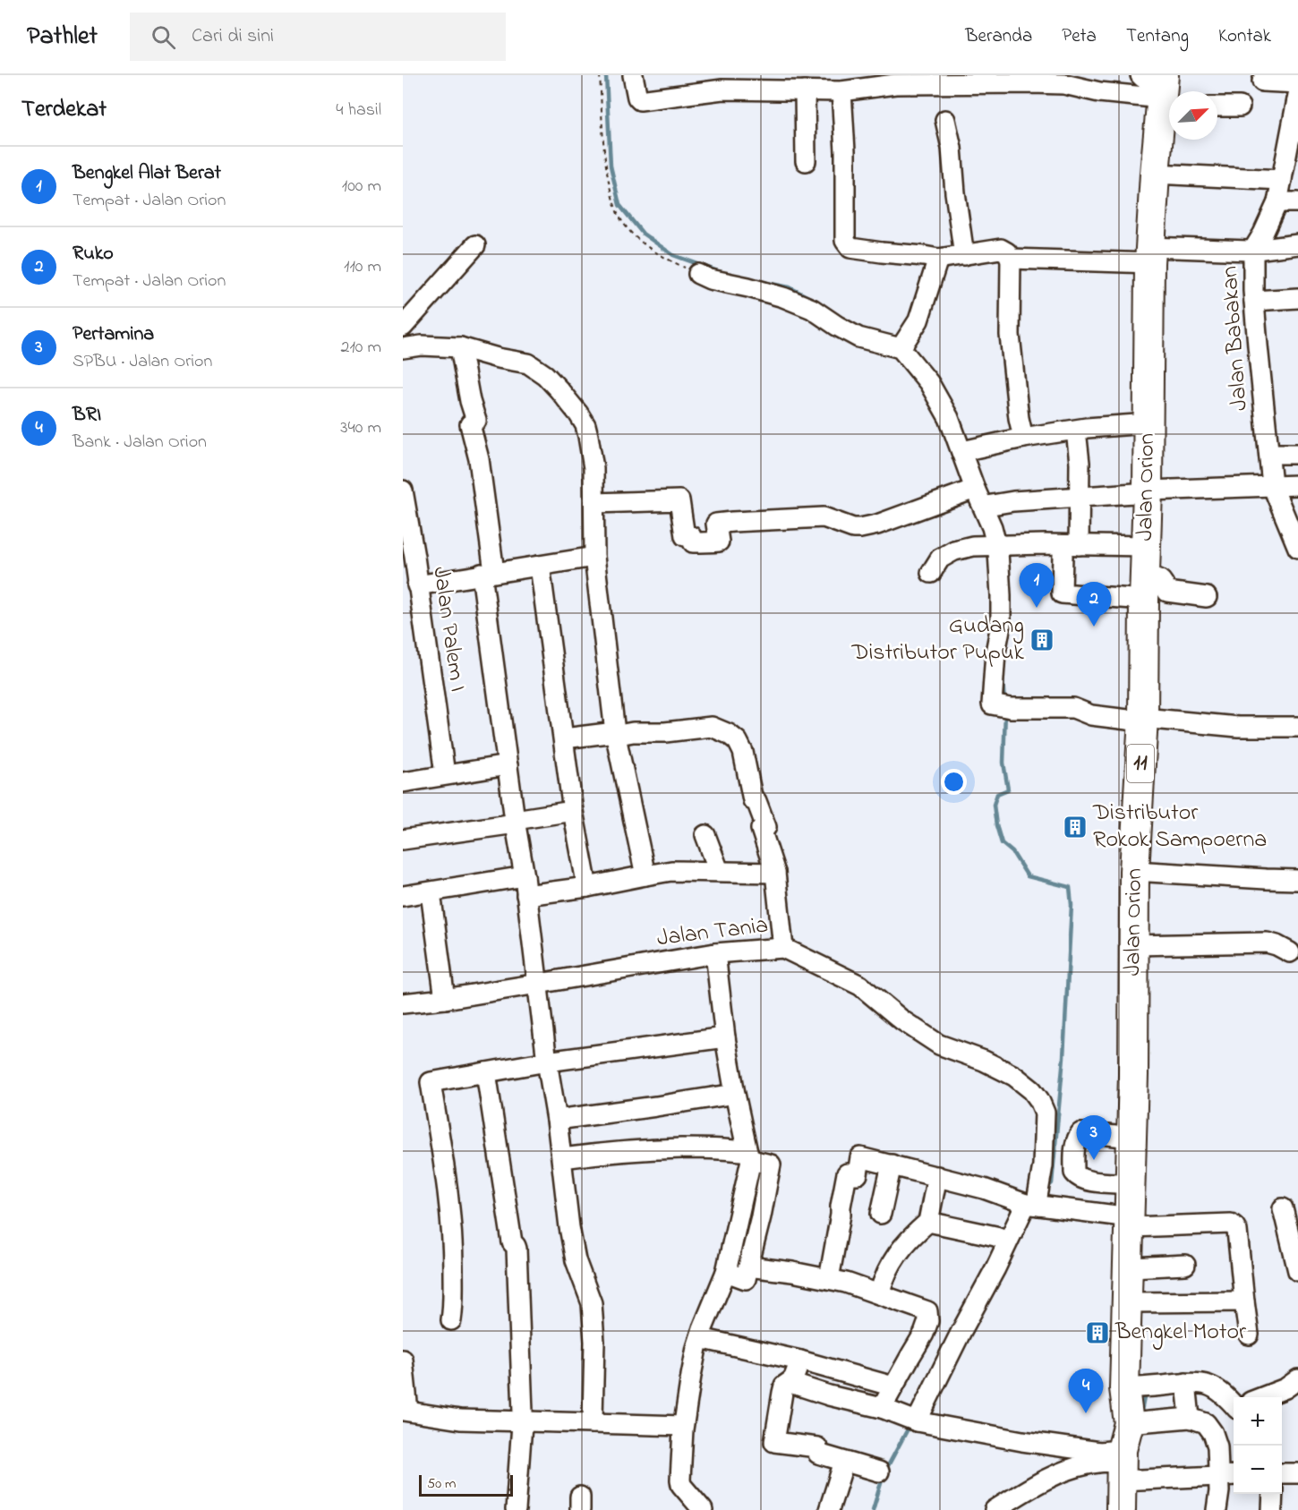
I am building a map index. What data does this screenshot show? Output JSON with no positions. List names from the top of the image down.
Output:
{
  "streets": {
    "highway": ["Jalan Orion", "11"],
    "street": ["Jalan Babakan", "Jalan Palem I", "Jalan Tania"]
  },
  "places": {
    "building": ["Gudang Distributor Pupuk", "Distributor Rokok Sampoerna", "Bengkel Motor"]
  },
  "scale_bar": "50 m",
  "north": "top right",
  "page": {
    "header": "Pathlet",
    "search": "Cari di sini",
    "nav": [
      "Beranda",
      "Peta",
      "Tentang",
      "Kontak"
    ],
    "heading": ["Terdekat", "4 hasil"],
    "list": [
      {
        "mark": "1",
        "name": "Bengkel Alat Berat",
        "note": "Tempat · Jalan Orion",
        "value": "100 m"
      },
      {
        "mark": "2",
        "name": "Ruko",
        "note": "Tempat · Jalan Orion",
        "value": "110 m"
      },
      {
        "mark": "3",
        "name": "Pertamina",
        "note": "SPBU · Jalan Orion",
        "value": "210 m"
      },
      {
        "mark": "4",
        "name": "BRI",
        "note": "Bank · Jalan Orion",
        "value": "340 m"
      }
    ],
    "pins": [
      "1",
      "2",
      "3",
      "4"
    ],
    "map_buttons": ["+", "−"],
    "scale": "50 m"
  }
}
